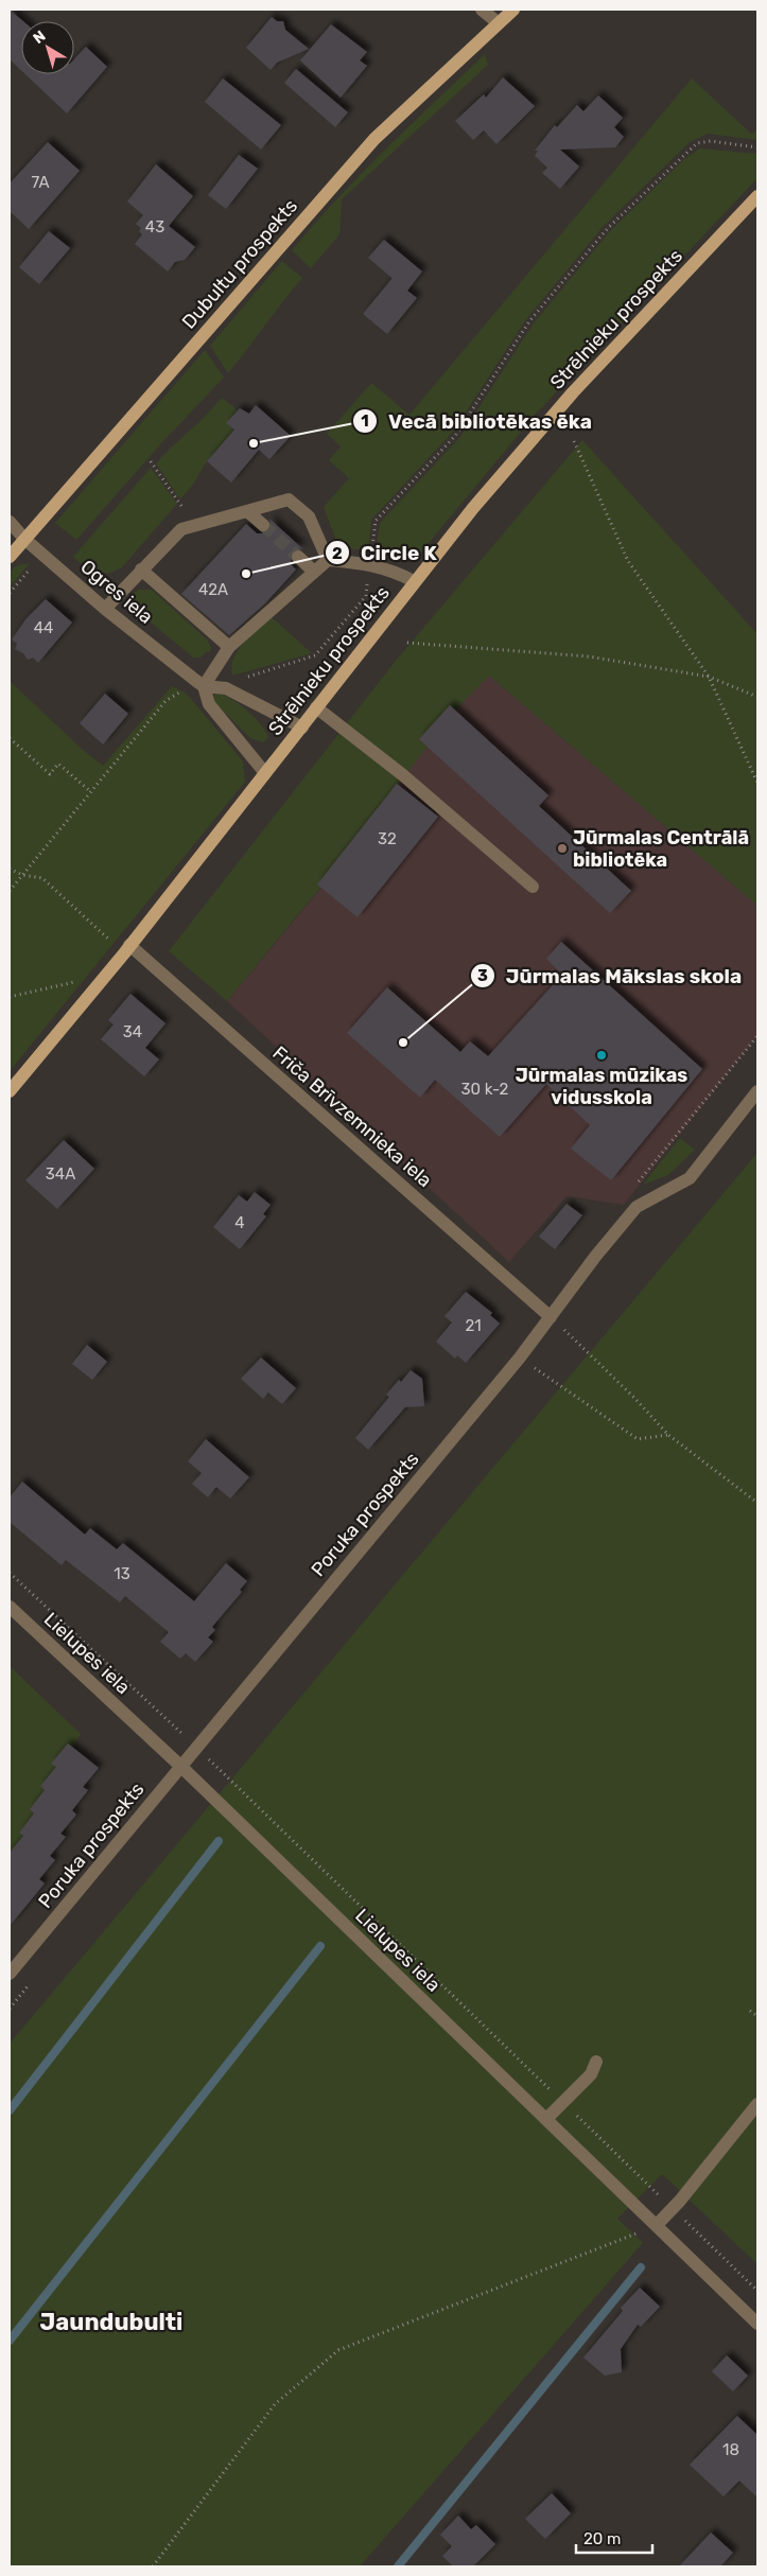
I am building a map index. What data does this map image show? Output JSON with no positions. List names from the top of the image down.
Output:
{
  "streets": {
    "main road": ["Dubultu prospekts", "Strēlnieku prospekts"],
    "street": [
      "Ogres iela",
      "Friča Brīvzemnieka iela",
      "Poruka prospekts",
      "Lielupes iela"
    ]
  },
  "crossings": [
    ["Dubultu prospekts", "Ogres iela"],
    ["Strēlnieku prospekts", "Ogres iela"],
    ["Strēlnieku prospekts", "Friča Brīvzemnieka iela"],
    ["Friča Brīvzemnieka iela", "Poruka prospekts"],
    ["Poruka prospekts", "Lielupes iela"]
  ],
  "districts": ["Jaundubulti"],
  "places": [
    "Vecā bibliotēkas ēka",
    "Circle K",
    "Jūrmalas Centrālā bibliotēka",
    "Jūrmalas Mākslas skola",
    "Jūrmalas mūzikas vidusskola"
  ],
  "house_numbers": [
    "7A",
    "43",
    "42A",
    "44",
    "32",
    "34",
    "30 k-2",
    "34A",
    "4",
    "21",
    "13",
    "18"
  ],
  "scale_bar": "20 m",
  "north": "top left"
}
